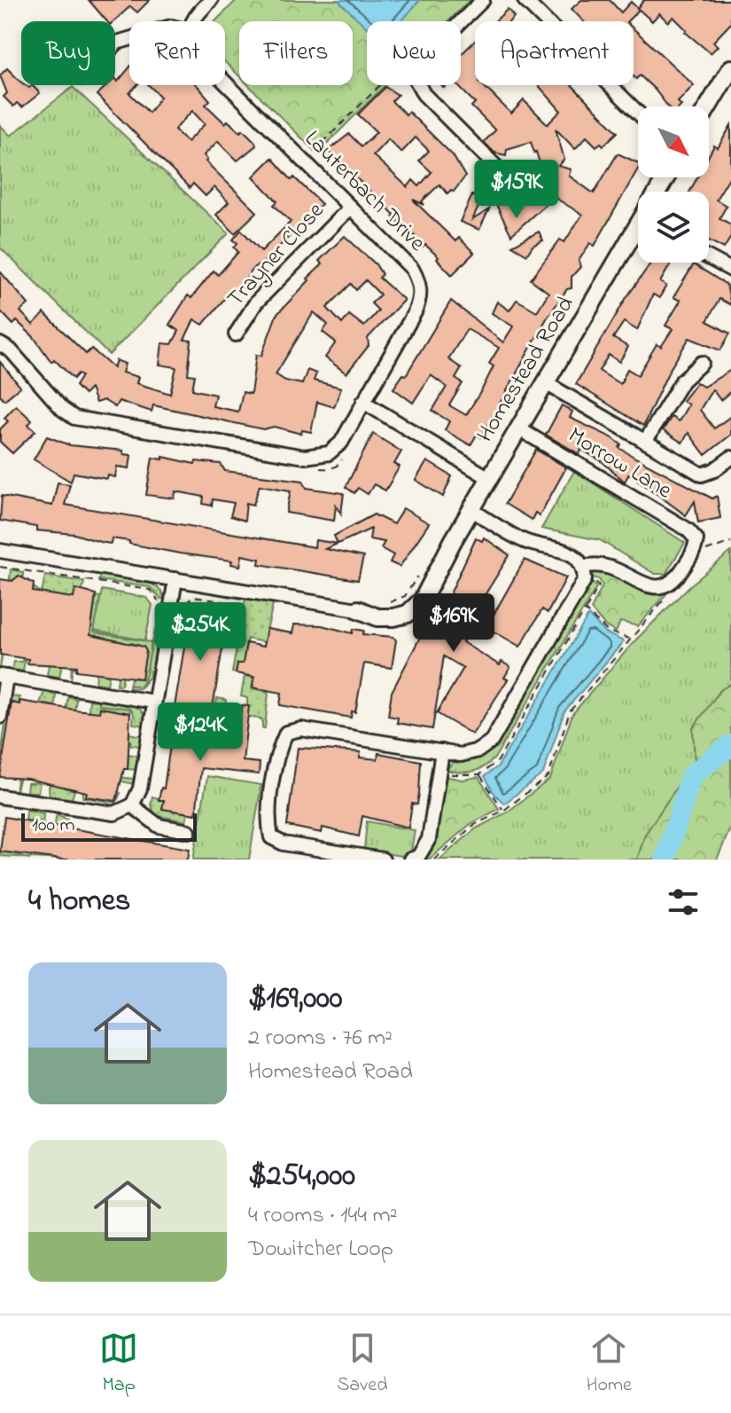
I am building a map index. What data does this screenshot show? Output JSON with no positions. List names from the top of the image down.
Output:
{
  "streets": {
    "street": [
      "Lauterbach Drive",
      "Trayner Close",
      "Homestead Road",
      "Morrow Lane"
    ]
  },
  "crossings": [
    ["Lauterbach Drive", "Trayner Close"],
    ["Homestead Road", "Morrow Lane"]
  ],
  "scale_bar": "100 m",
  "north": "bottom right",
  "page": {
    "chip": [
      "Buy",
      "Rent",
      "Filters",
      "New",
      "Apartment"
    ],
    "price": [
      "$159K",
      "$169K",
      "$254K",
      "$124K"
    ],
    "scale": "100 m",
    "heading": "4 homes",
    "list": [
      {
        "name": "$169,000",
        "note": "2 rooms · 76 m² · Homestead Road"
      },
      {
        "name": "$254,000",
        "note": "4 rooms · 144 m² · Dowitcher Loop"
      }
    ],
    "tabs": ["Map", "Saved", "Home"]
  }
}
